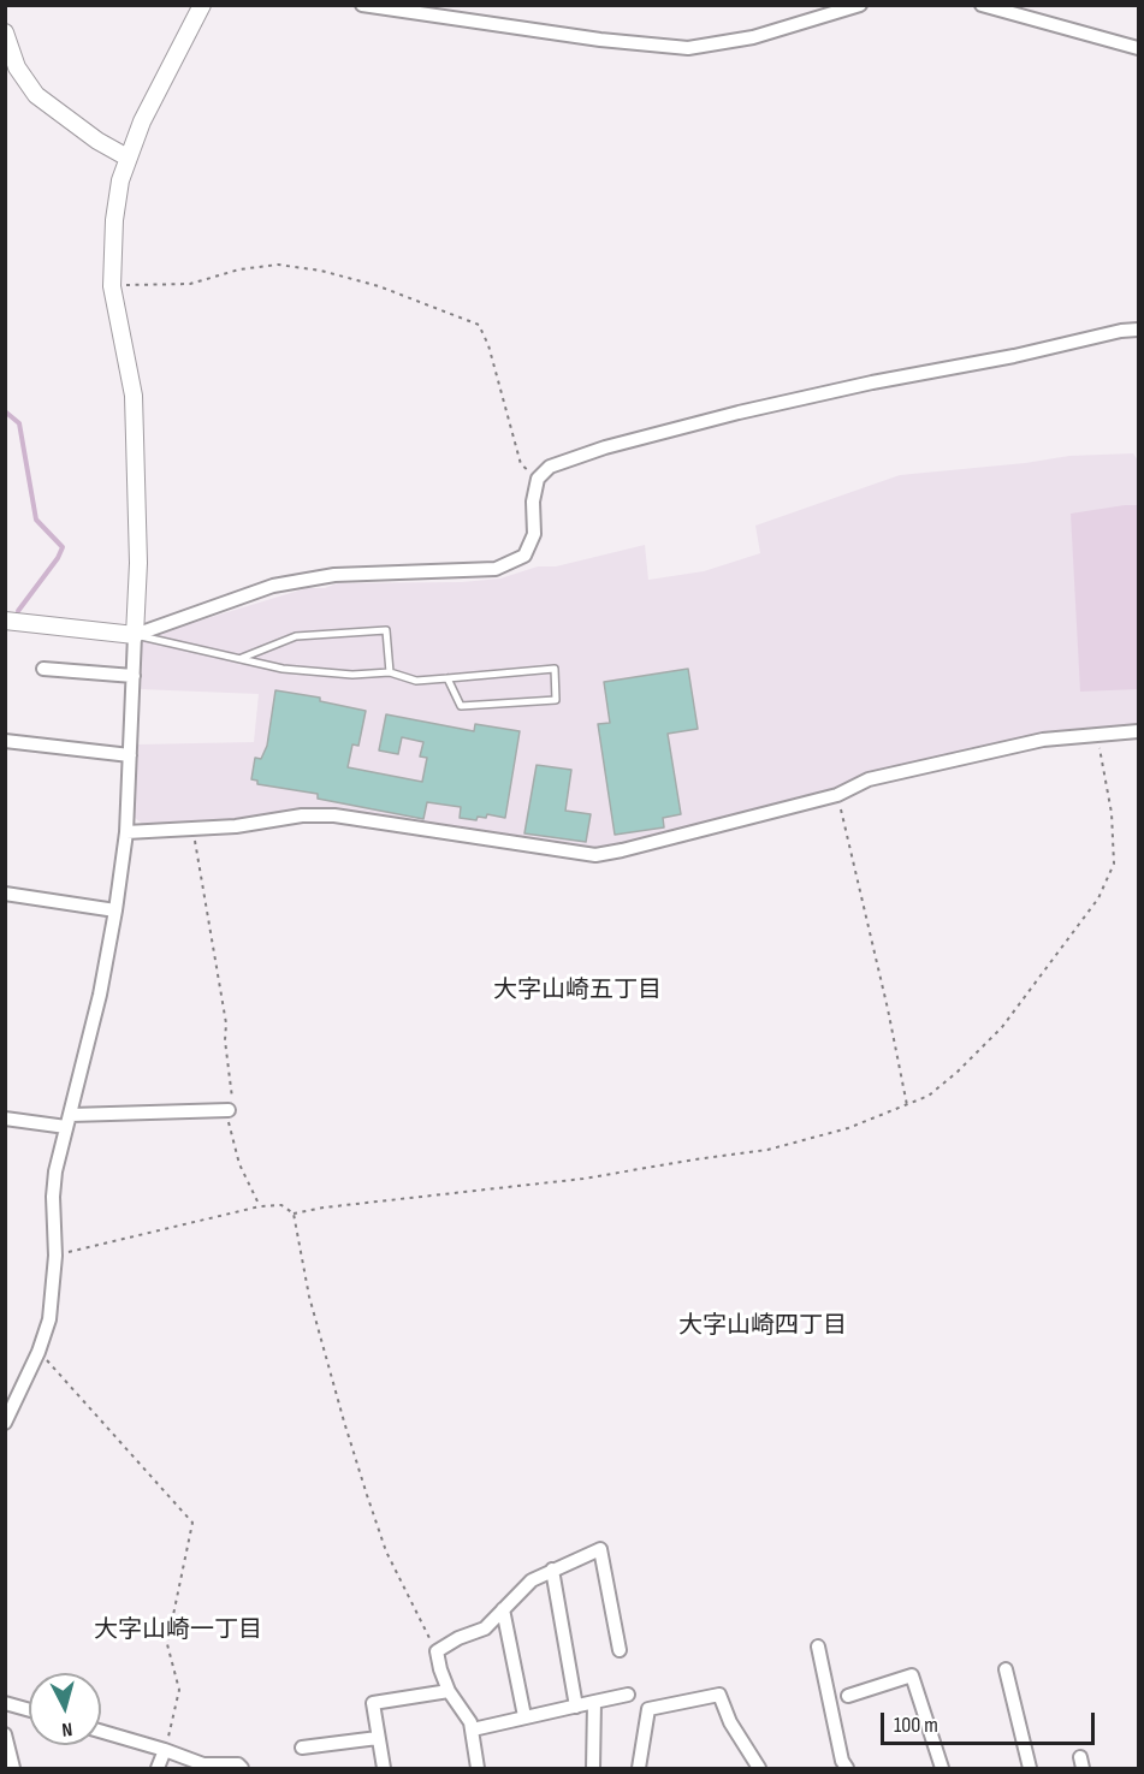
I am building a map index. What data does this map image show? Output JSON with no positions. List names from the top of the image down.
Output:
{
  "districts": ["大字山崎五丁目", "大字山崎四丁目", "大字山崎一丁目"],
  "scale_bar": "100 m",
  "north": "bottom"
}
